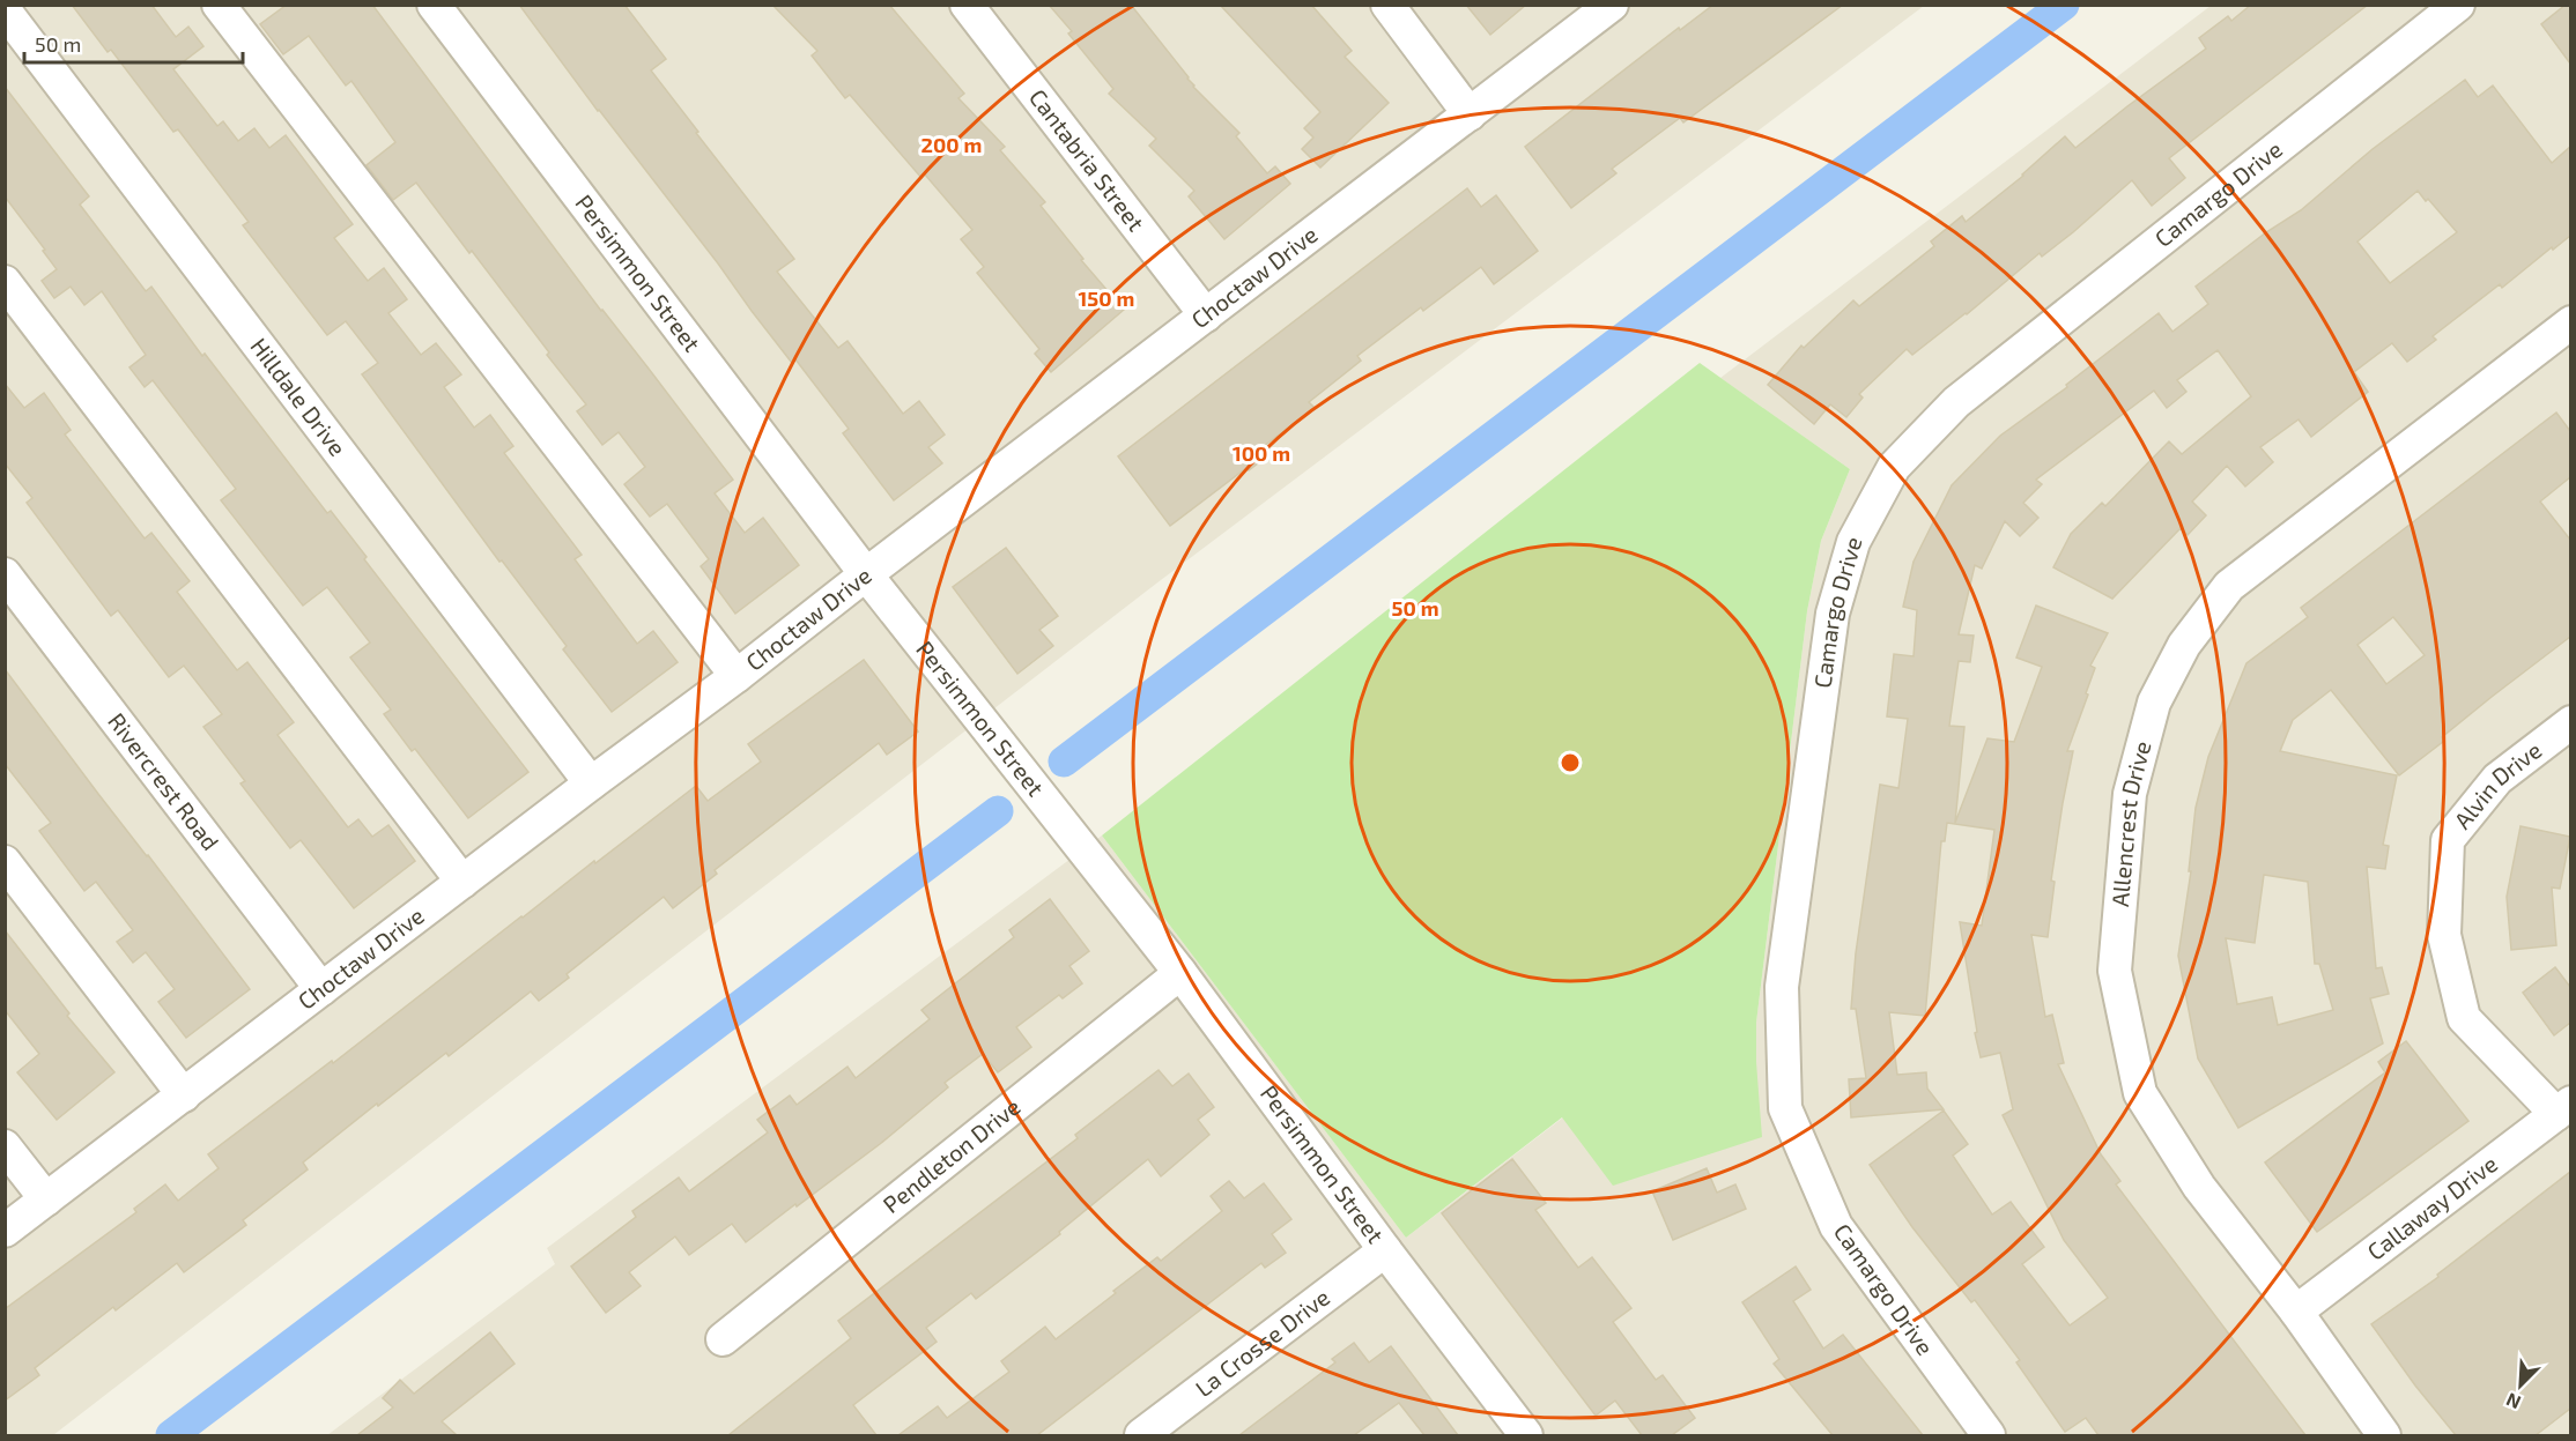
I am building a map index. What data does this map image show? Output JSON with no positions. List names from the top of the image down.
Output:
{
  "streets": {
    "street": [
      "Cantabria Street",
      "Camargo Drive",
      "Persimmon Street",
      "Choctaw Drive",
      "Hilldale Drive",
      "Rivercrest Road",
      "Alvin Drive",
      "Allencrest Drive",
      "Pendleton Drive",
      "Callaway Drive",
      "La Crosse Drive"
    ]
  },
  "crossings": [
    ["Cantabria Street", "Choctaw Drive"],
    ["Persimmon Street", "Choctaw Drive"],
    ["Persimmon Street", "Pendleton Drive"],
    ["Persimmon Street", "La Crosse Drive"],
    ["Choctaw Drive", "Hilldale Drive"],
    ["Choctaw Drive", "Rivercrest Road"],
    ["Alvin Drive", "Callaway Drive"],
    ["Allencrest Drive", "Callaway Drive"]
  ],
  "scale_bar": "50 m",
  "north": "bottom left",
  "rings": [
    "200 m",
    "150 m",
    "100 m",
    "50 m"
  ]
}
